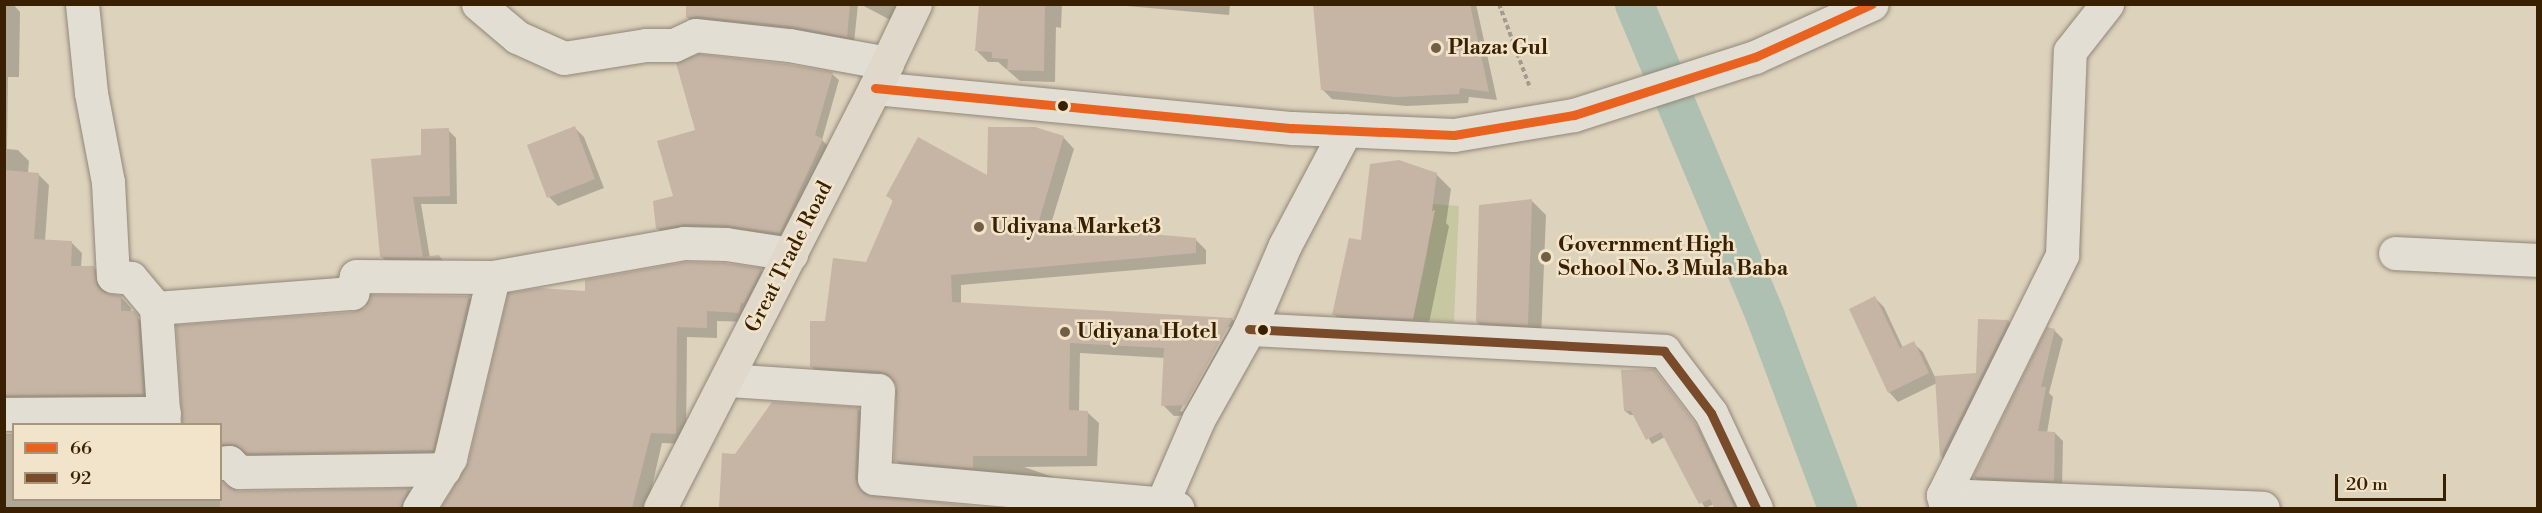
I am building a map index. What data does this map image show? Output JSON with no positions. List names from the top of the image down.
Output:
{
  "streets": {
    "main road": ["Great Trade Road"]
  },
  "places": [
    "Plaza: Gul",
    "Udiyana Market3",
    "Government High School No. 3 Mula Baba",
    "Udiyana Hotel"
  ],
  "lines": ["transit line 66", "transit line 92"],
  "legend": ["66", "92"],
  "scale_bar": "20 m"
}
